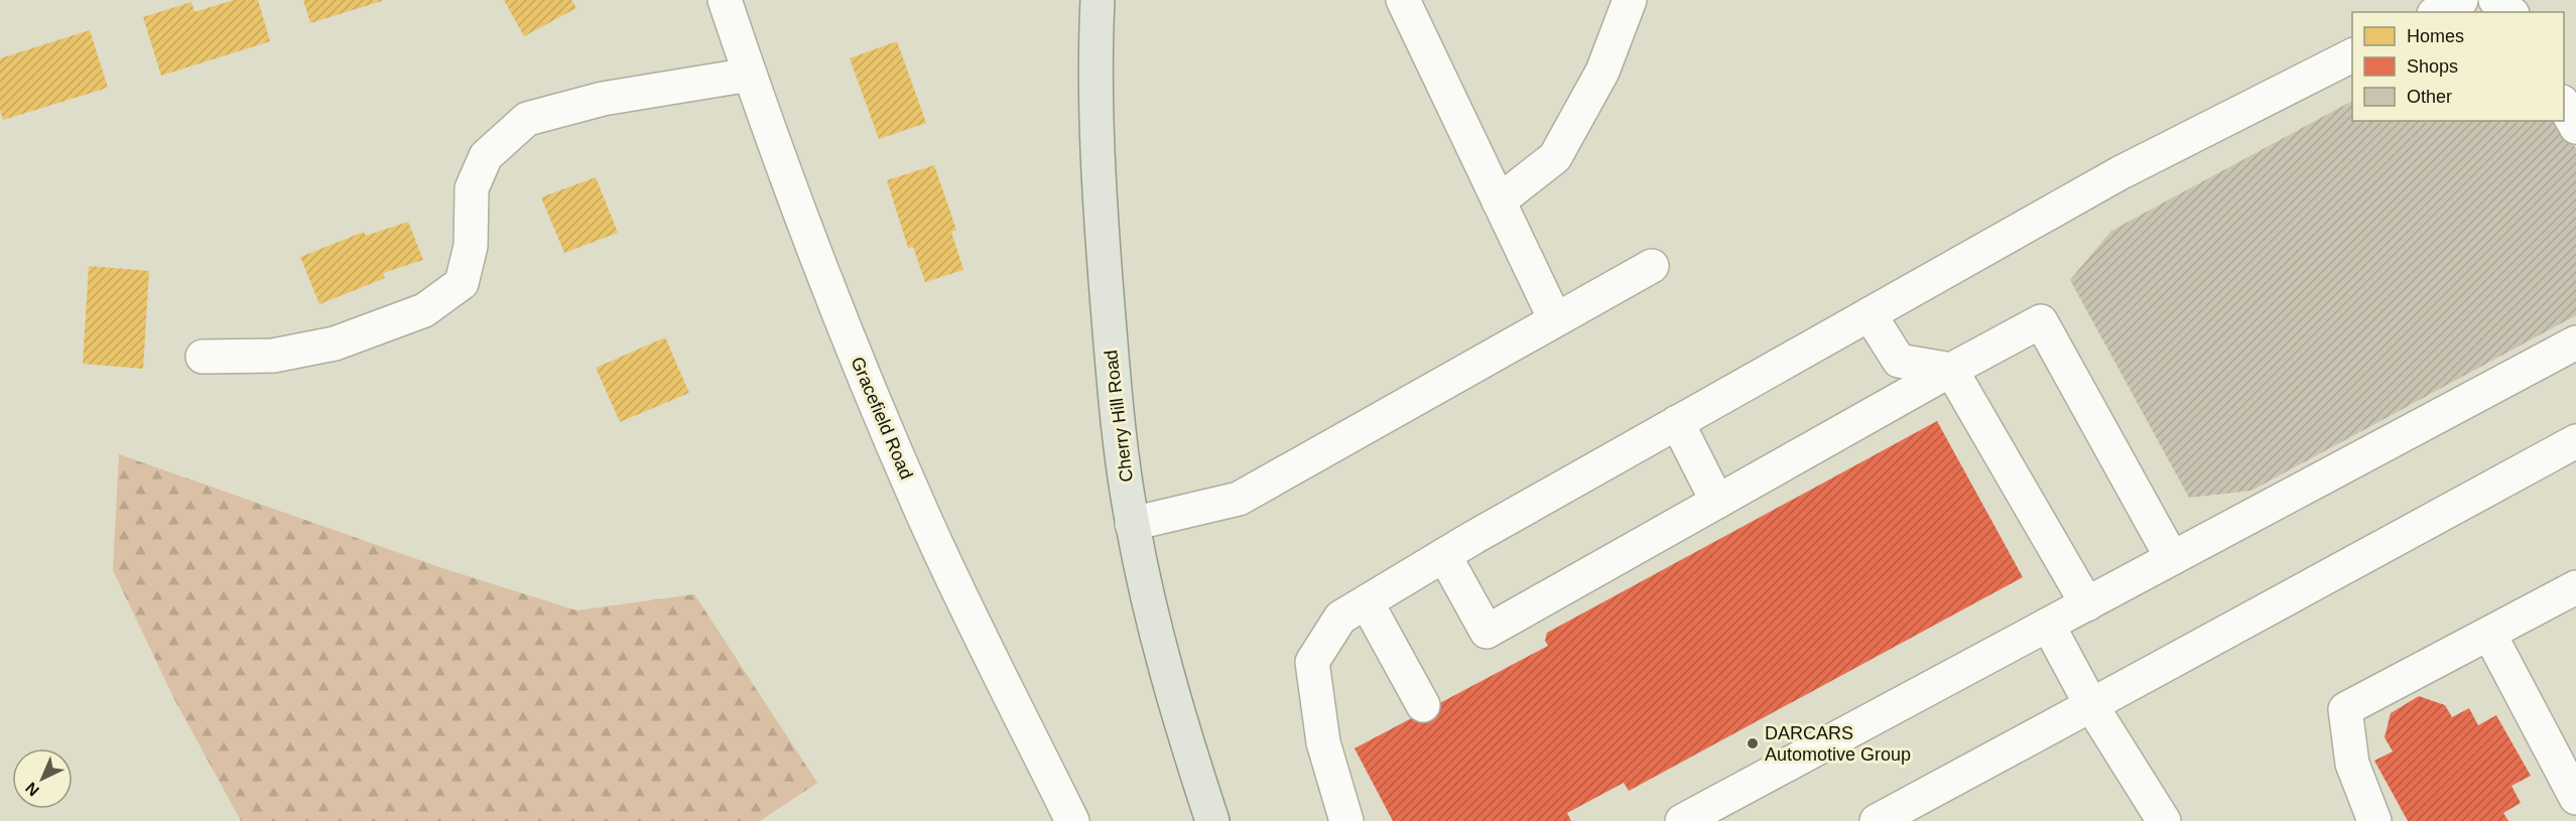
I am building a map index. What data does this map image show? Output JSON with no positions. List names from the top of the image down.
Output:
{
  "streets": {
    "main road": ["Cherry Hill Road"],
    "street": ["Gracefield Road"]
  },
  "places": ["DARCARS Automotive Group"],
  "legend": ["Homes", "Shops", "Other"],
  "north": "bottom left"
}
